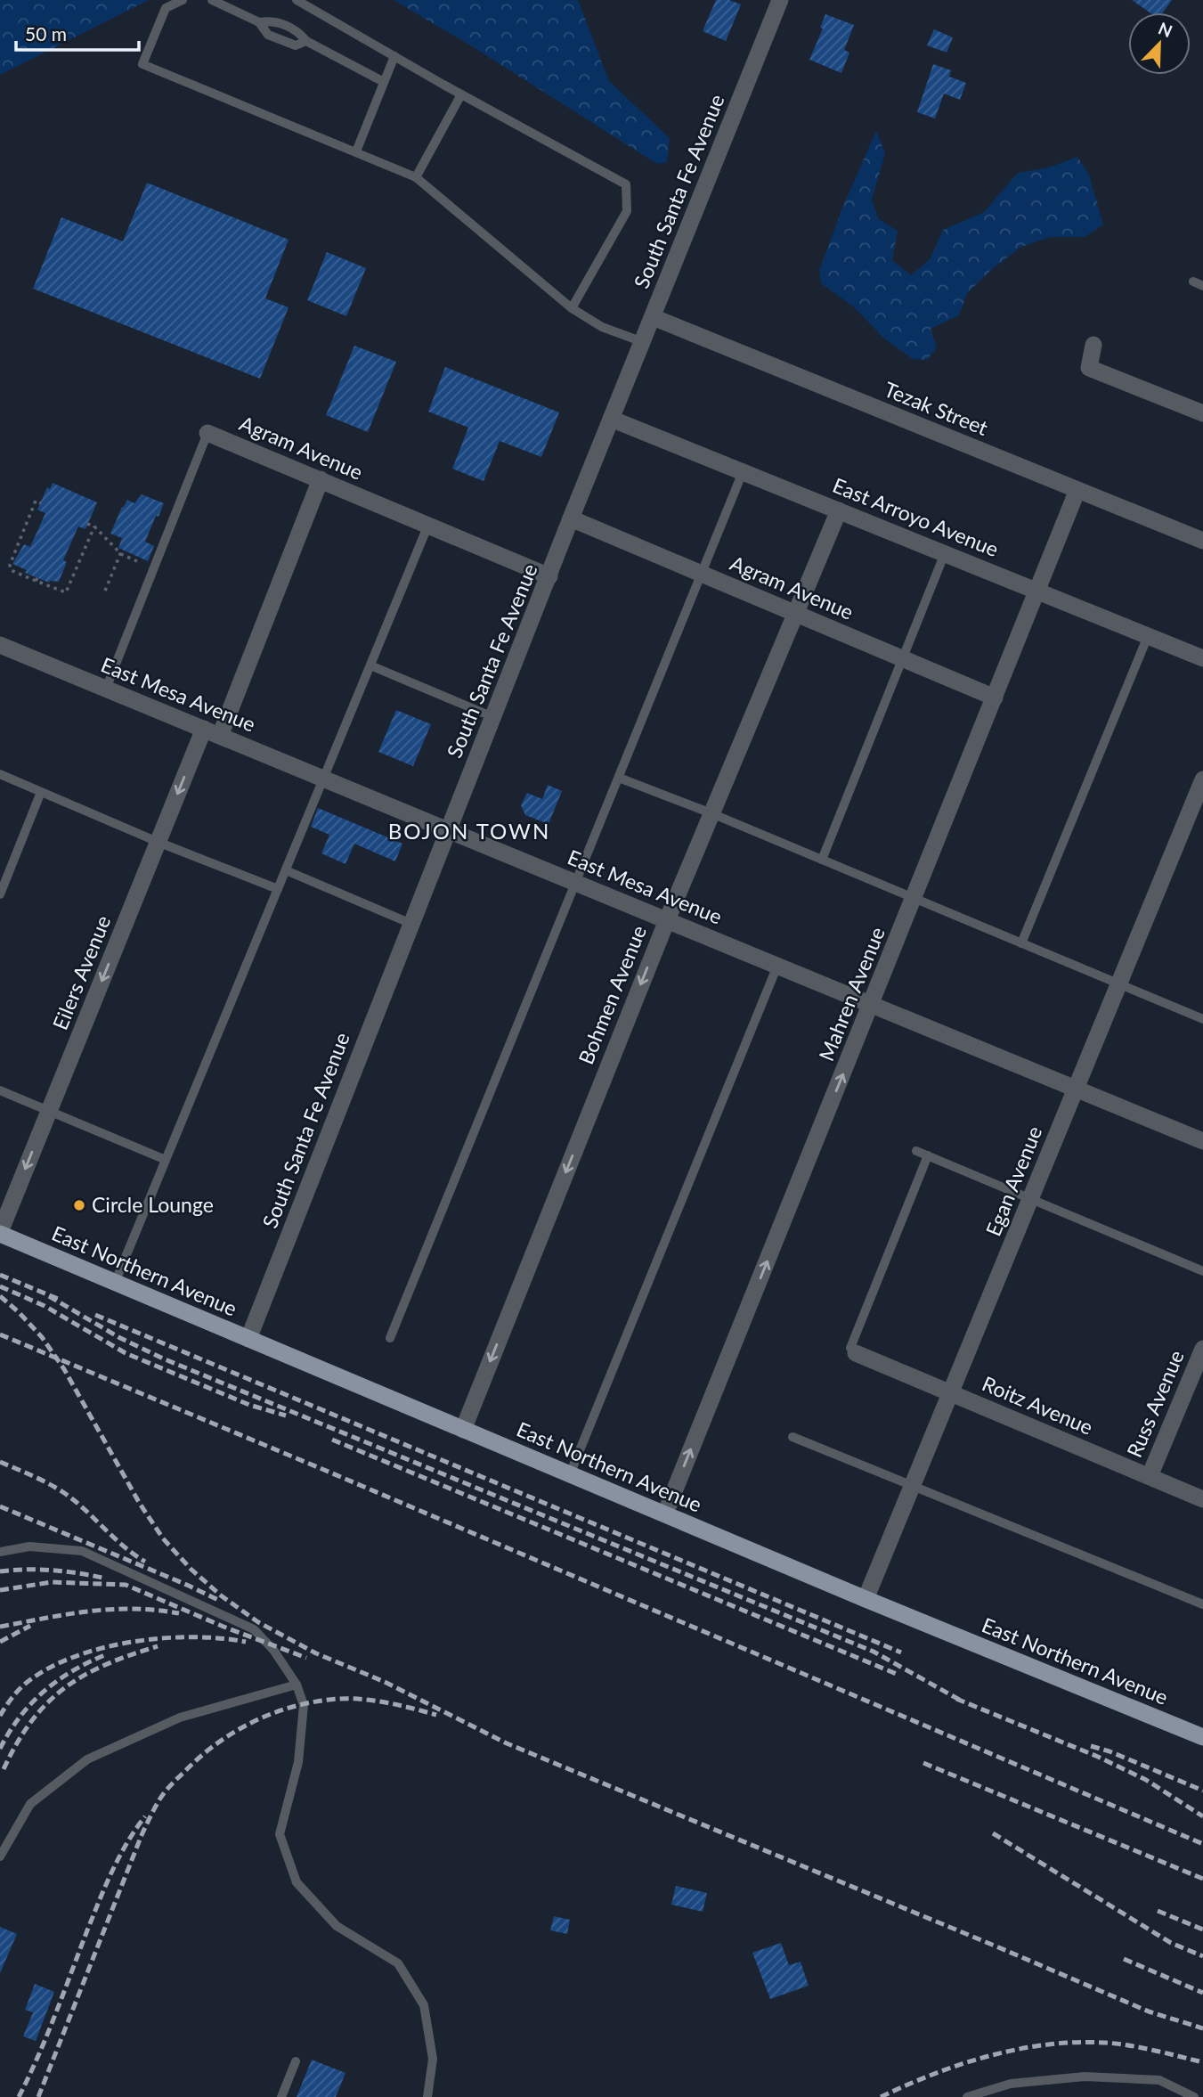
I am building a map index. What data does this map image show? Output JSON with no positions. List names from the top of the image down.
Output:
{
  "streets": {
    "main road": ["East Northern Avenue"],
    "street": [
      "South Santa Fe Avenue",
      "Tezak Street",
      "Agram Avenue",
      "East Arroyo Avenue",
      "East Mesa Avenue",
      "Eilers Avenue",
      "Mahren Avenue",
      "Bohmen Avenue",
      "Egan Avenue",
      "Russ Avenue",
      "Roitz Avenue"
    ]
  },
  "crossings": [
    ["South Santa Fe Avenue", "Tezak Street"],
    ["South Santa Fe Avenue", "Agram Avenue"],
    ["South Santa Fe Avenue", "East Arroyo Avenue"],
    ["South Santa Fe Avenue", "East Mesa Avenue"],
    ["South Santa Fe Avenue", "East Northern Avenue"],
    ["Tezak Street", "Mahren Avenue"],
    ["Agram Avenue", "Mahren Avenue"],
    ["Agram Avenue", "Bohmen Avenue"],
    ["East Arroyo Avenue", "Mahren Avenue"],
    ["East Arroyo Avenue", "Bohmen Avenue"],
    ["East Mesa Avenue", "Eilers Avenue"],
    ["East Mesa Avenue", "Mahren Avenue"],
    ["East Mesa Avenue", "Bohmen Avenue"],
    ["East Mesa Avenue", "Egan Avenue"],
    ["Eilers Avenue", "East Northern Avenue"],
    ["Mahren Avenue", "East Northern Avenue"],
    ["Bohmen Avenue", "East Northern Avenue"],
    ["Egan Avenue", "East Northern Avenue"],
    ["Egan Avenue", "Roitz Avenue"],
    ["Russ Avenue", "Roitz Avenue"]
  ],
  "one_way": ["Eilers Avenue", "Mahren Avenue", "Bohmen Avenue"],
  "districts": ["BOJON TOWN"],
  "places": ["Circle Lounge"],
  "scale_bar": "50 m",
  "north": "top right"
}
